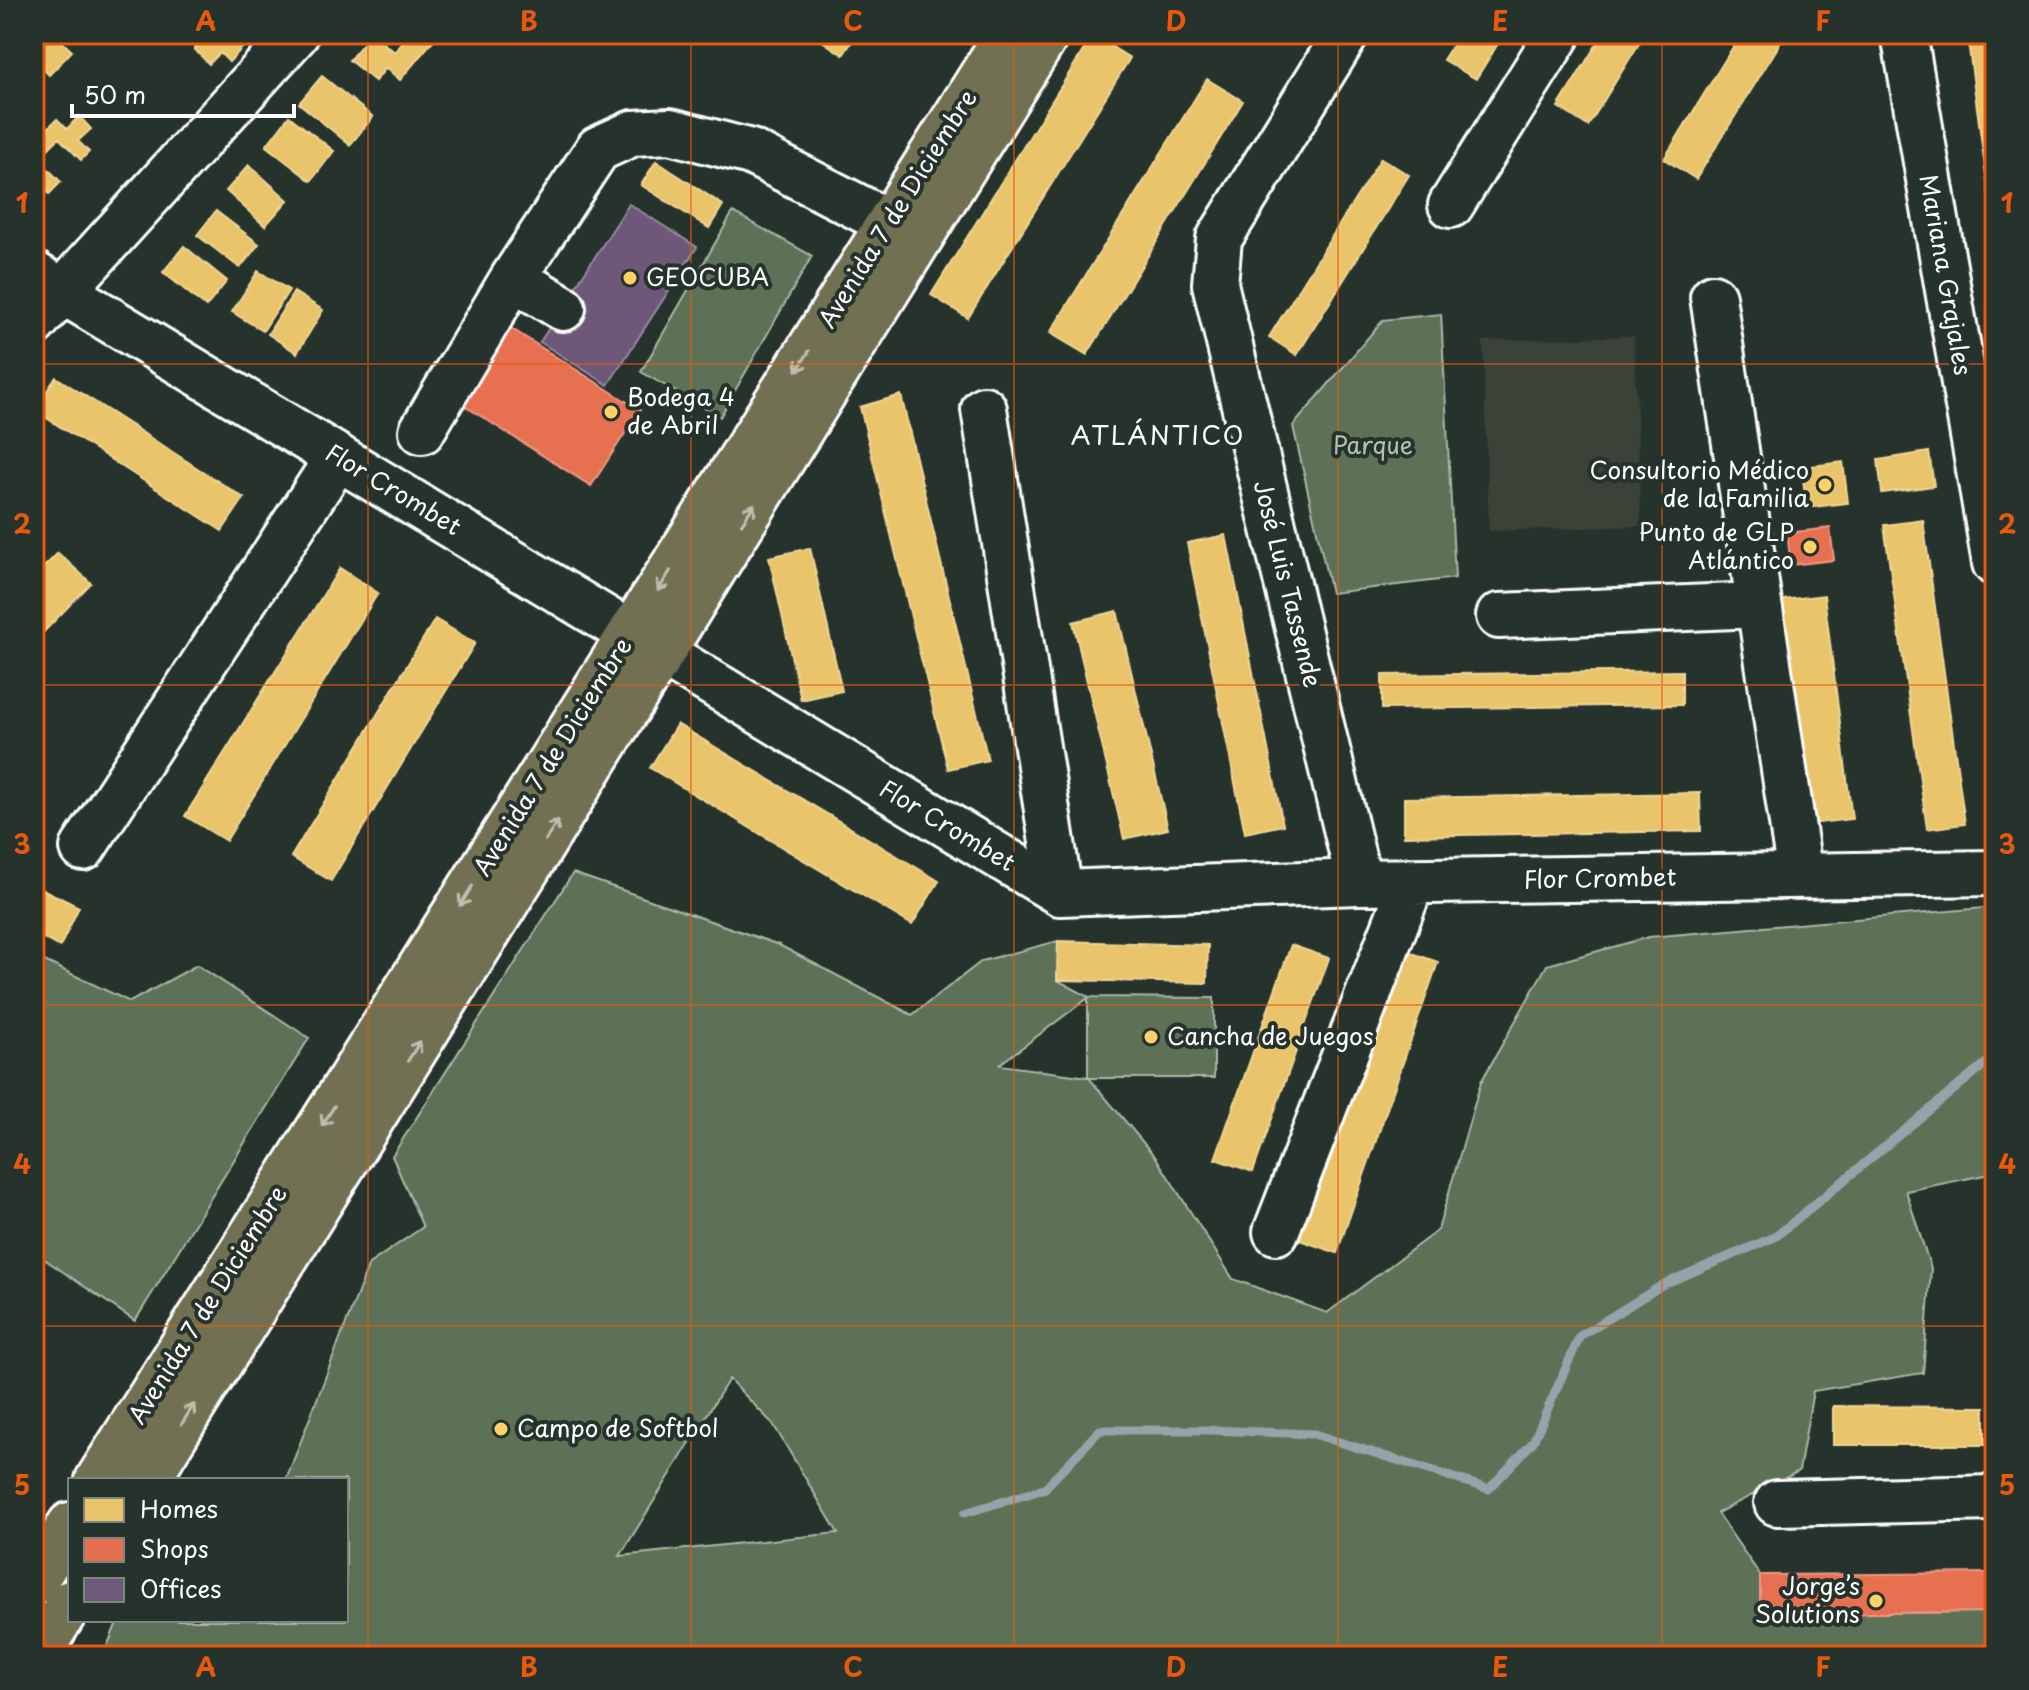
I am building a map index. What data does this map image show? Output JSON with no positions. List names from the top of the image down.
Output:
{
  "streets": {
    "main road": ["Avenida 7 de Diciembre"],
    "street": ["Mariana Grajales", "Flor Crombet", "José Luis Tassende"]
  },
  "crossings": [
    ["Avenida 7 de Diciembre", "Flor Crombet"],
    ["Flor Crombet", "José Luis Tassende"]
  ],
  "districts": ["ATLÁNTICO"],
  "parks": ["Parque"],
  "places": [
    "GEOCUBA",
    "Bodega 4 de Abril",
    "Consultorio Médico de la Familia",
    "Punto de GLP Atlántico",
    "Cancha de Juegos",
    "Campo de Softbol",
    "Jorge’s Solutions"
  ],
  "legend": ["Homes", "Shops", "Offices"],
  "scale_bar": "50 m",
  "grid": {
    "columns": [
      "A",
      "B",
      "C",
      "D",
      "E",
      "F"
    ],
    "rows": [
      "1",
      "2",
      "3",
      "4",
      "5"
    ]
  }
}
